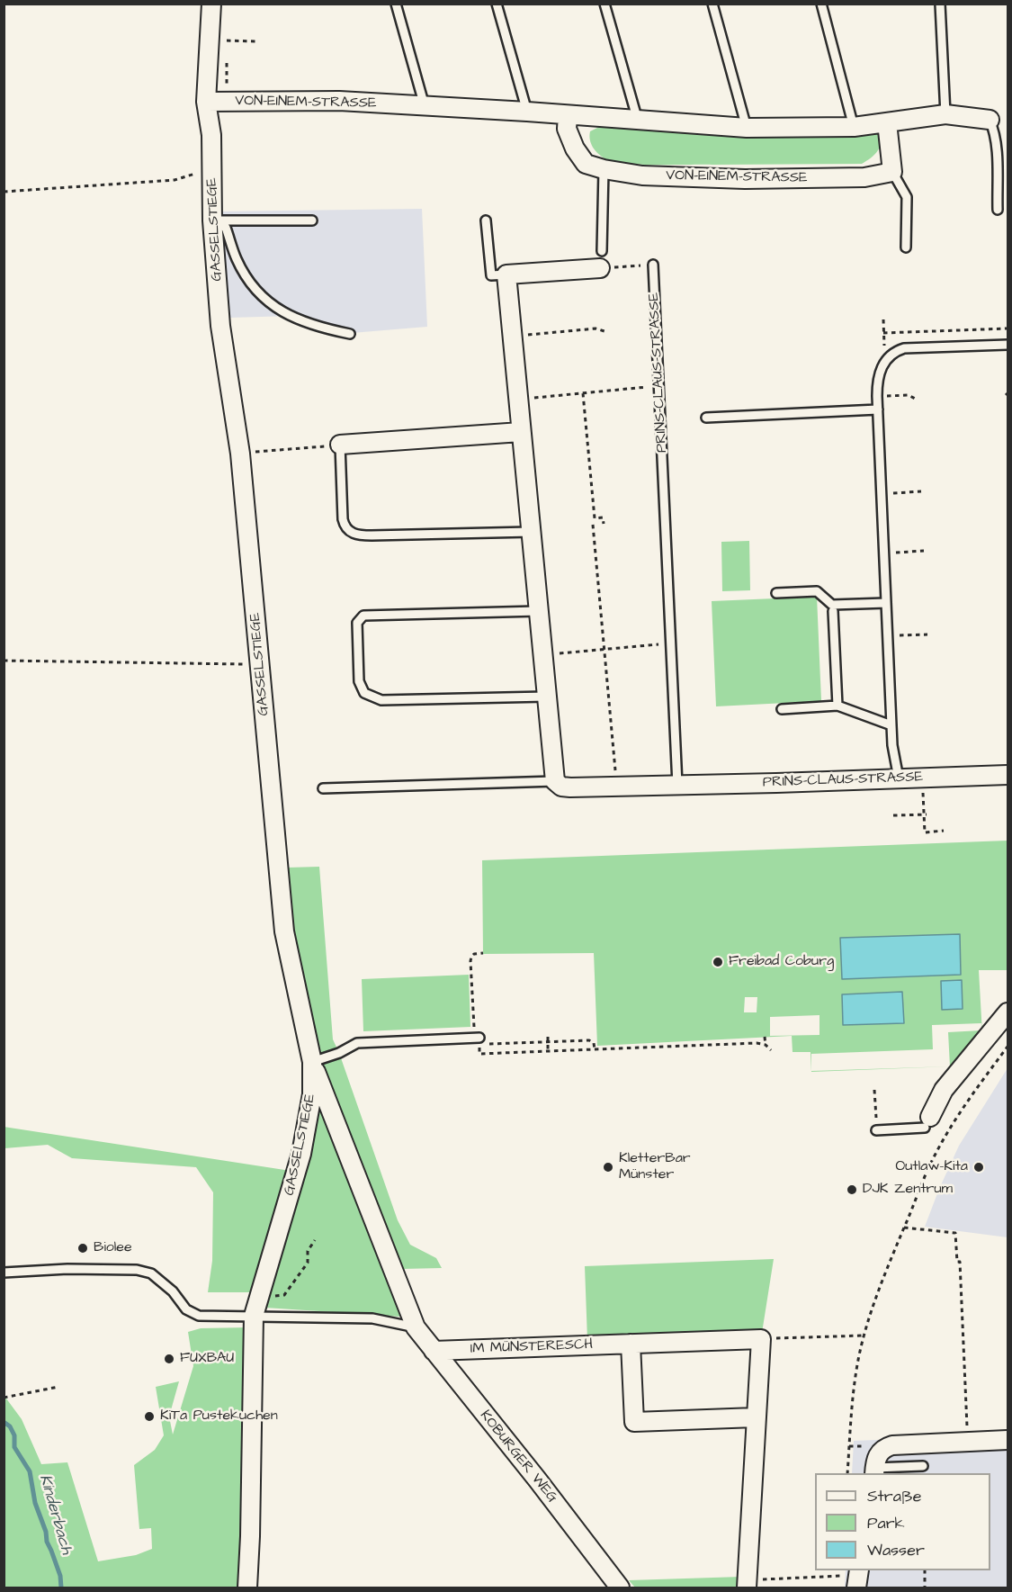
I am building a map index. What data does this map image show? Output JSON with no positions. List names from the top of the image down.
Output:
{
  "streets": {
    "street": [
      "VON-EINEM-STRASSE",
      "GASSELSTIEGE",
      "PRINS-CLAUS-STRASSE",
      "IM MÜNSTERESCH",
      "KOBURGER WEG"
    ]
  },
  "crossings": [
    ["VON-EINEM-STRASSE", "GASSELSTIEGE"],
    ["GASSELSTIEGE", "KOBURGER WEG"],
    ["IM MÜNSTERESCH", "KOBURGER WEG"]
  ],
  "water": ["Kinderbach"],
  "places": [
    "Freibad Coburg",
    "KletterBar Münster",
    "Outlaw-Kita",
    "DJK Zentrum",
    "Biolee",
    "FUXBAU",
    "KiTa Pustekuchen"
  ],
  "legend": ["Straße", "Park", "Wasser"]
}
